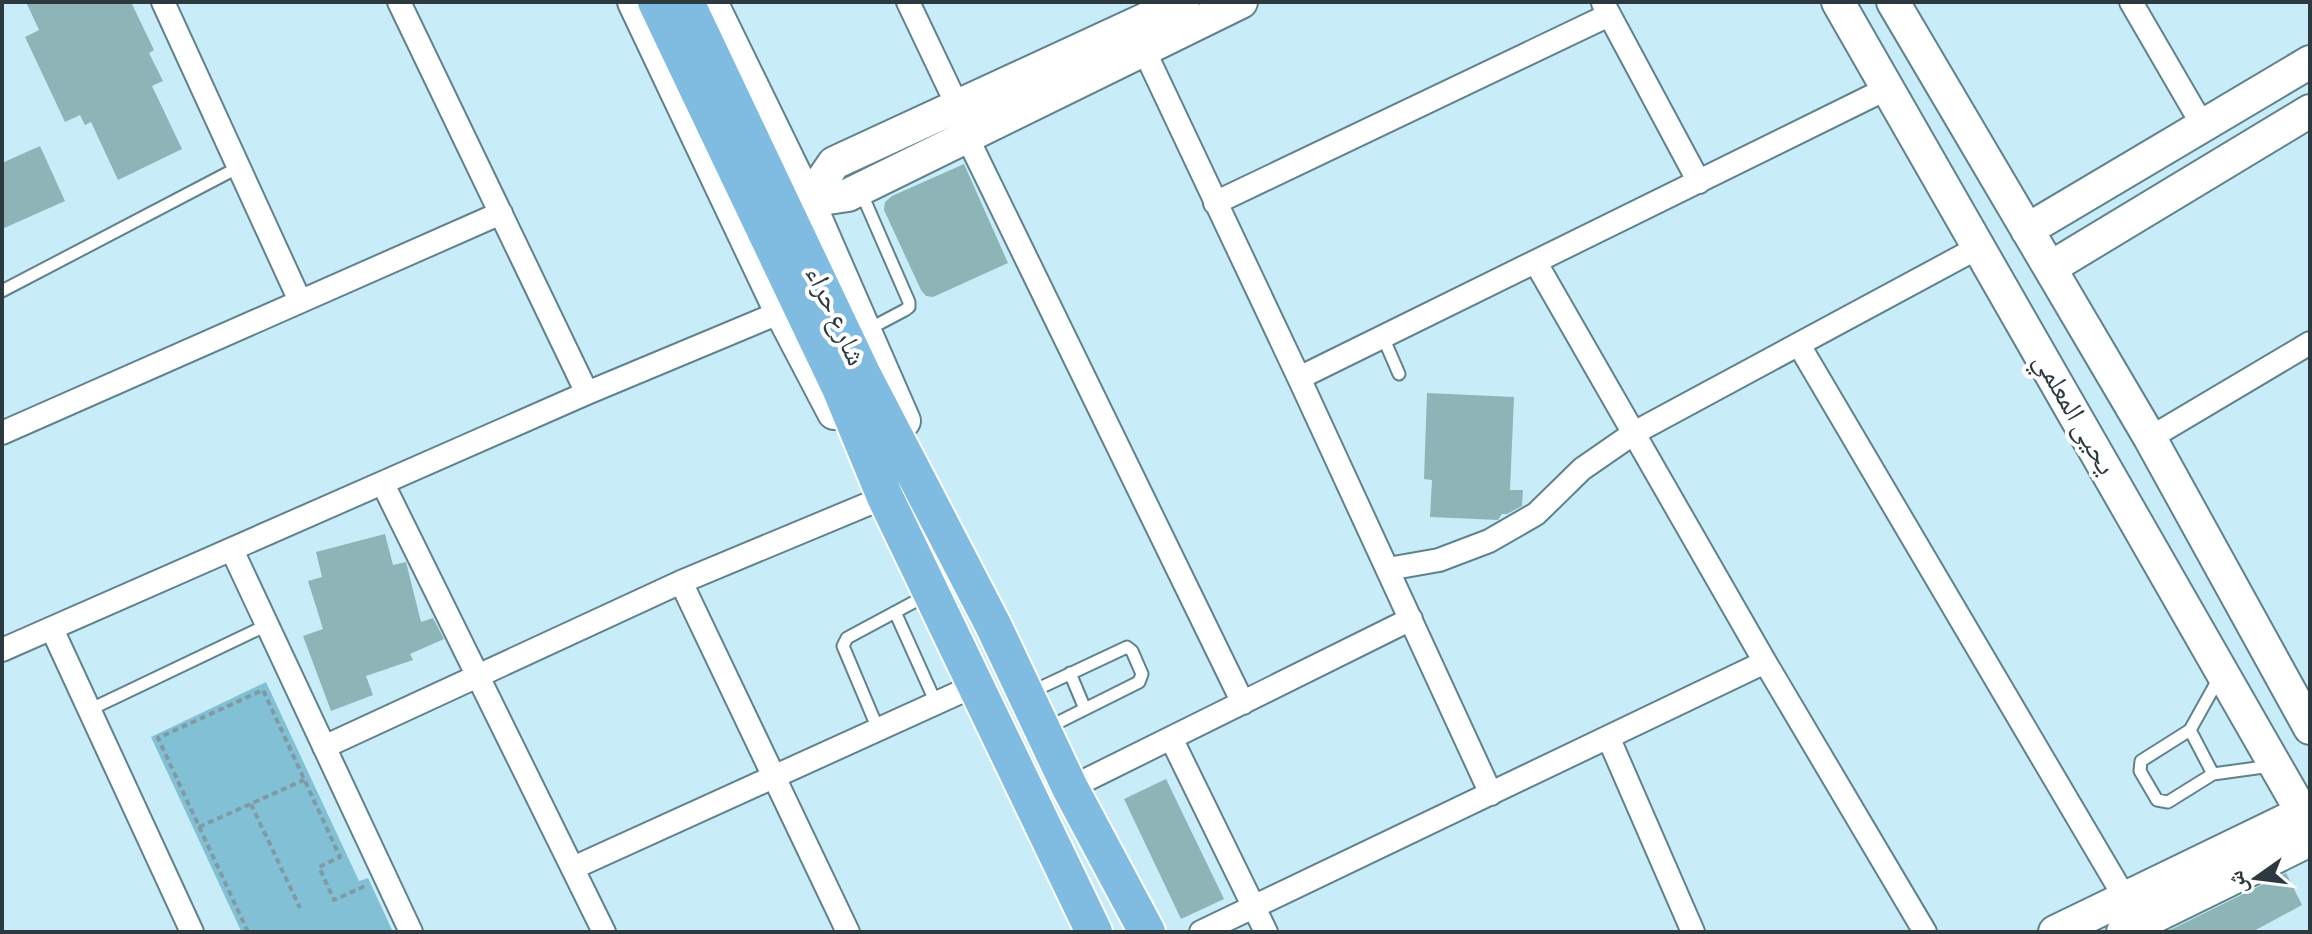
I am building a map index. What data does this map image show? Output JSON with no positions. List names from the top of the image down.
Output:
{
  "streets": {
    "main road": ["شارع حراء"],
    "street": ["يحيى المعلمي"]
  },
  "north": "left"
}
